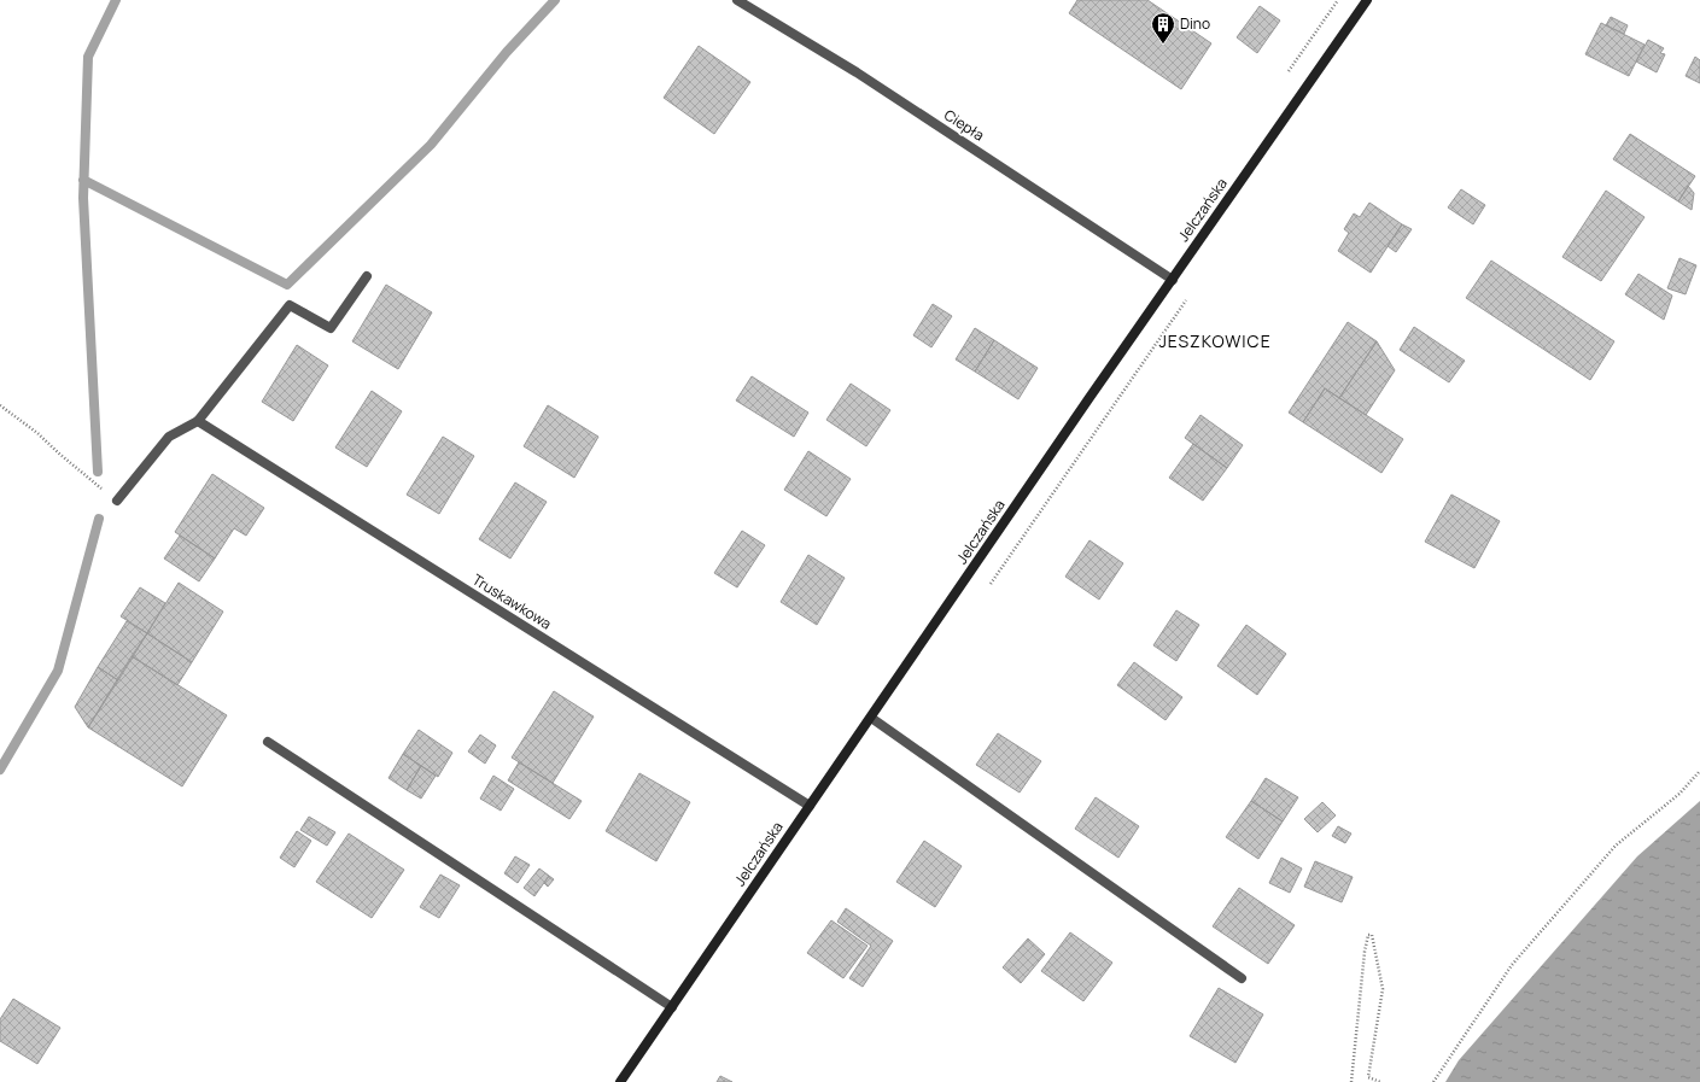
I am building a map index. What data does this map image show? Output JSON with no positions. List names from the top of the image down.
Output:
{
  "streets": {
    "main road": ["Jelczańska"],
    "street": ["Ciepła", "Truskawkowa"]
  },
  "crossings": [
    ["Ciepła", "Jelczańska"],
    ["Jelczańska", "Truskawkowa"]
  ],
  "districts": ["JESZKOWICE"],
  "places": {
    "building": ["Dino"]
  }
}
